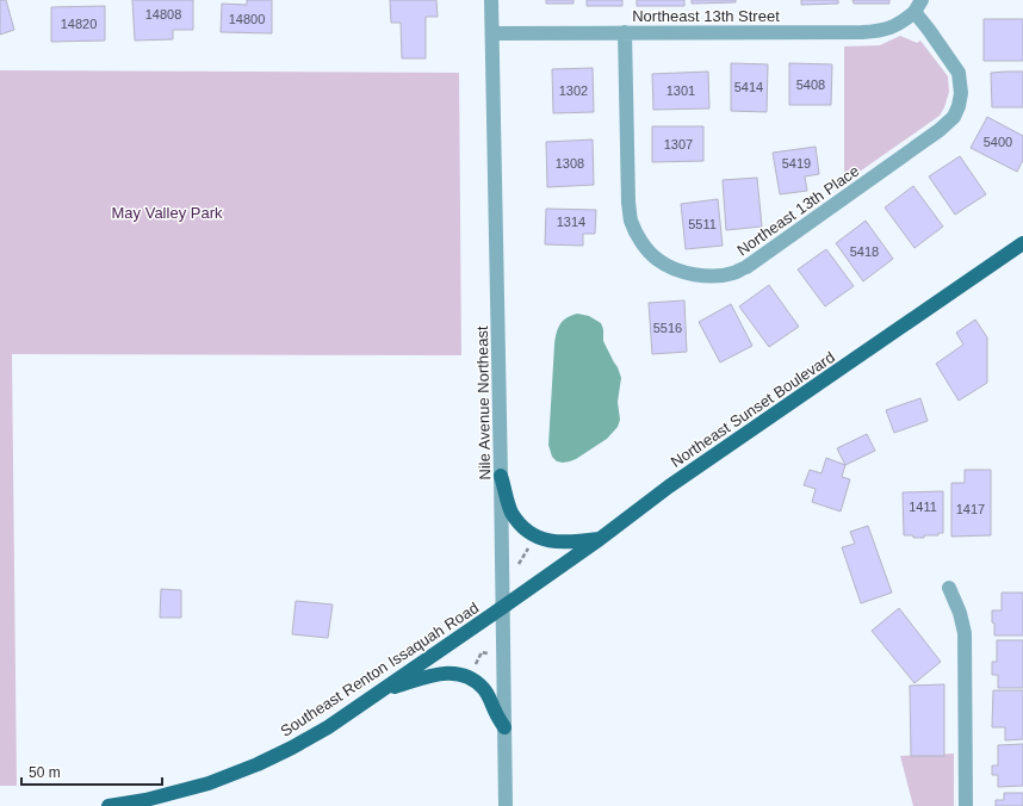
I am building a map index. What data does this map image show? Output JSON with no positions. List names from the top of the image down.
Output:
{
  "streets": {
    "main road": ["Northeast Sunset Boulevard", "Southeast Renton Issaquah Road"],
    "street": ["Northeast 13th Street", "Northeast 13th Place", "Nile Avenue Northeast"]
  },
  "crossings": [
    ["Northeast 13th Street", "Northeast 13th Place"],
    ["Northeast 13th Street", "Nile Avenue Northeast"],
    ["Nile Avenue Northeast", "Northeast Sunset Boulevard"],
    ["Nile Avenue Northeast", "Southeast Renton Issaquah Road"],
    ["Northeast Sunset Boulevard", "Southeast Renton Issaquah Road"]
  ],
  "parks": ["May Valley Park"],
  "house_numbers": [
    "14808",
    "14800",
    "14820",
    "5408",
    "5414",
    "1302",
    "1301",
    "5400",
    "1307",
    "1308",
    "5419",
    "1314",
    "5511",
    "5418",
    "5516",
    "1411",
    "1417"
  ],
  "scale_bar": "50 m"
}
